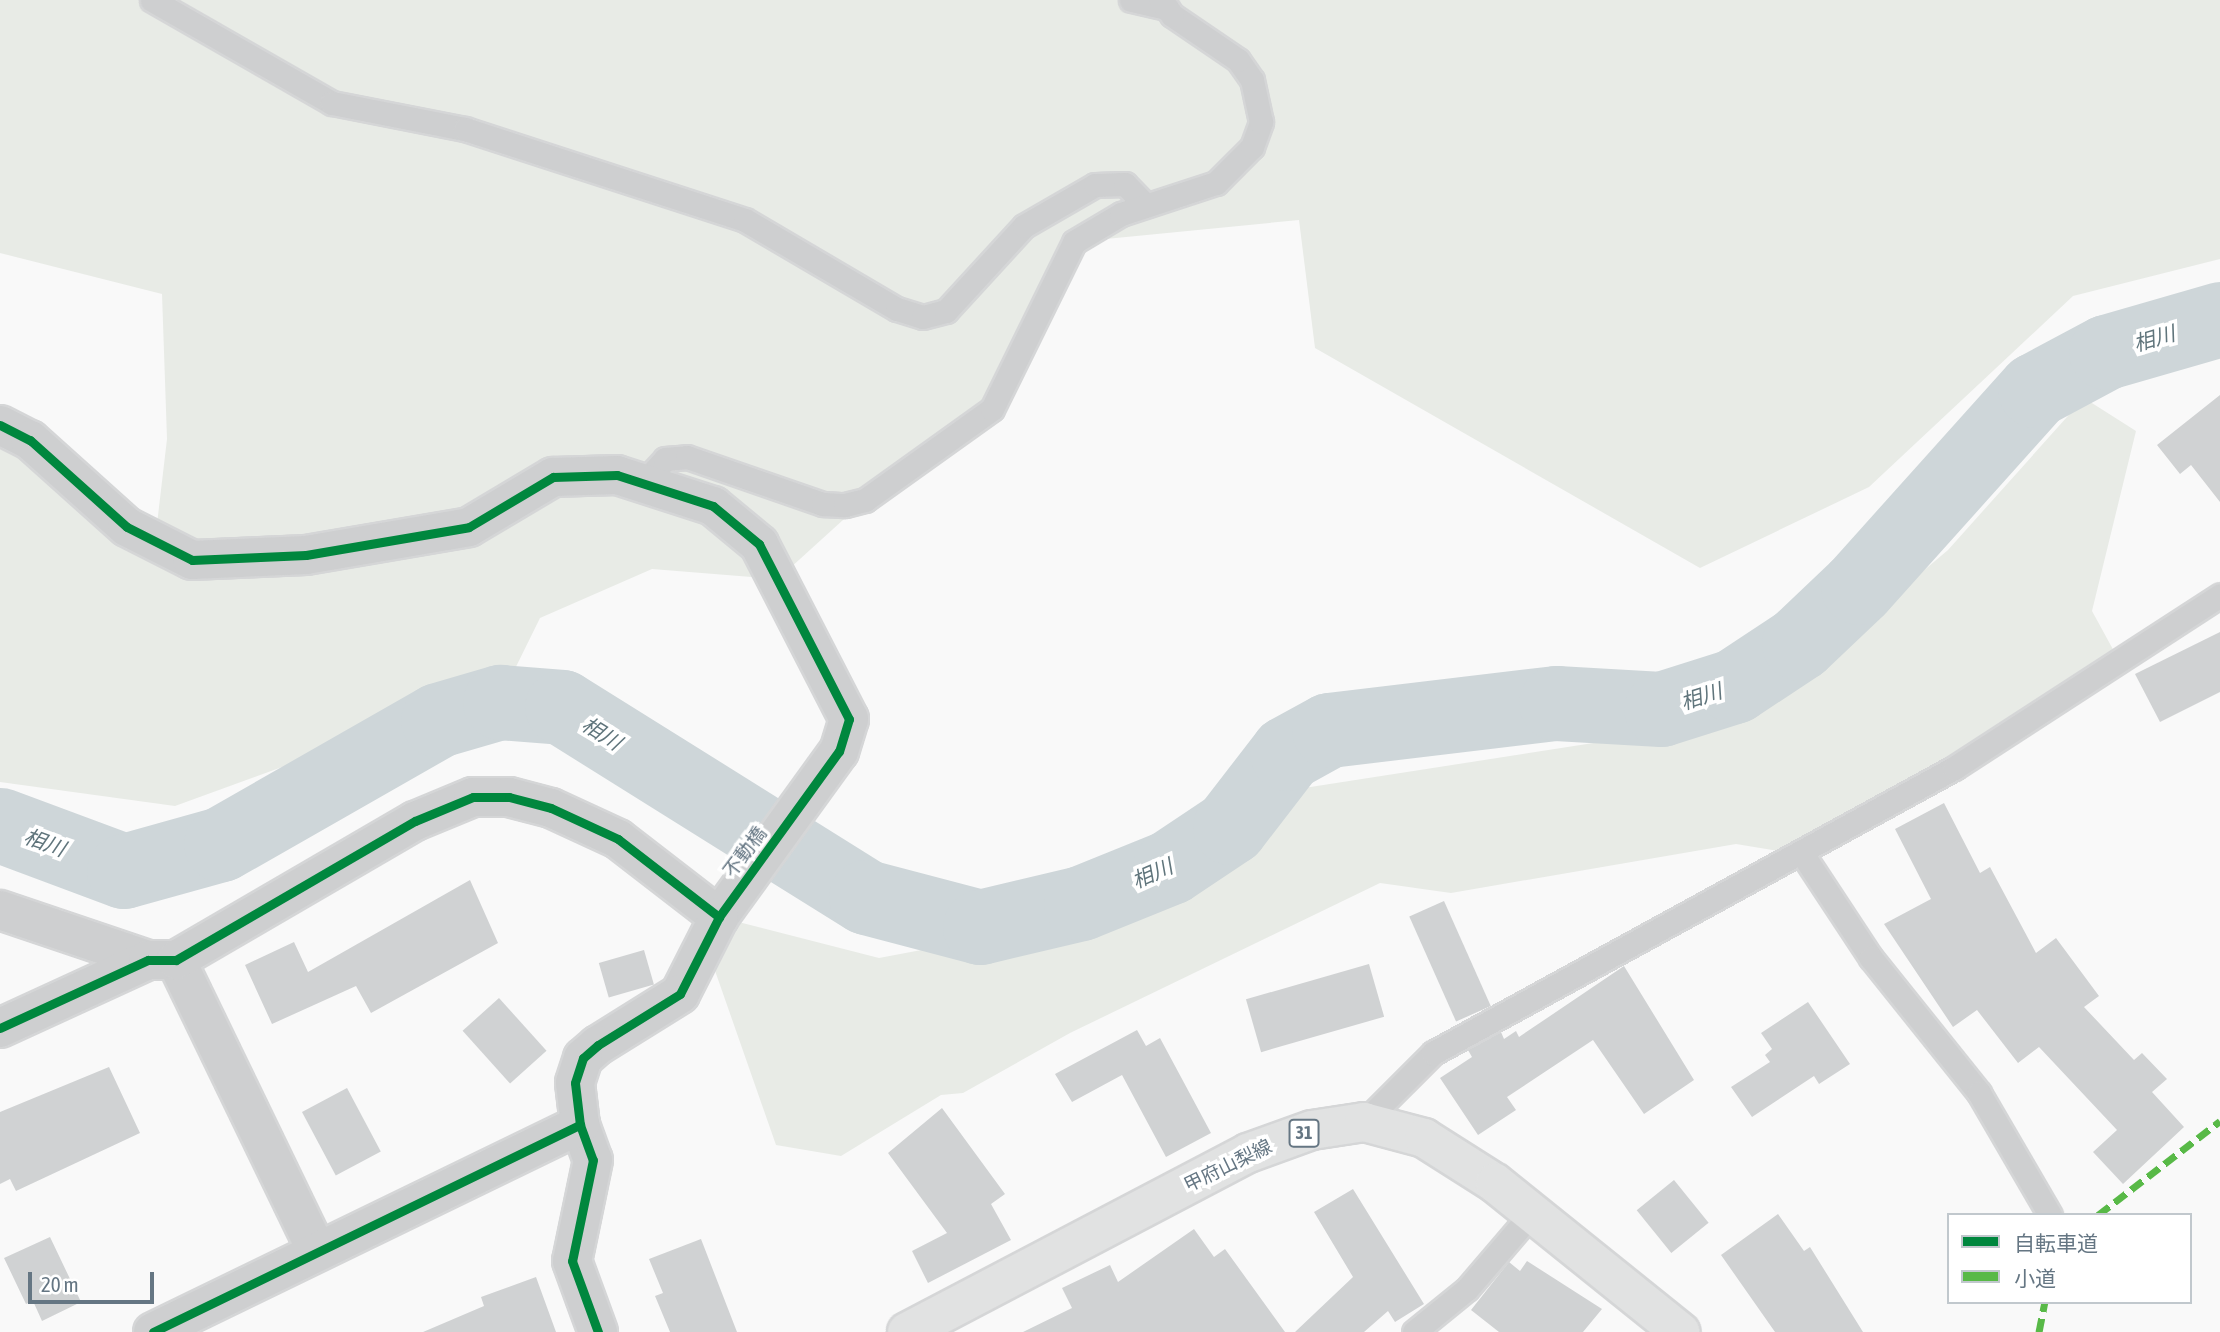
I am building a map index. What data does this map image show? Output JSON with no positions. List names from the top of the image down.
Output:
{
  "streets": {
    "main road": ["31", "甲府山梨線"],
    "street": ["不動橋"]
  },
  "water": ["相川"],
  "legend": ["自転車道", "小道"],
  "scale_bar": "20 m"
}
